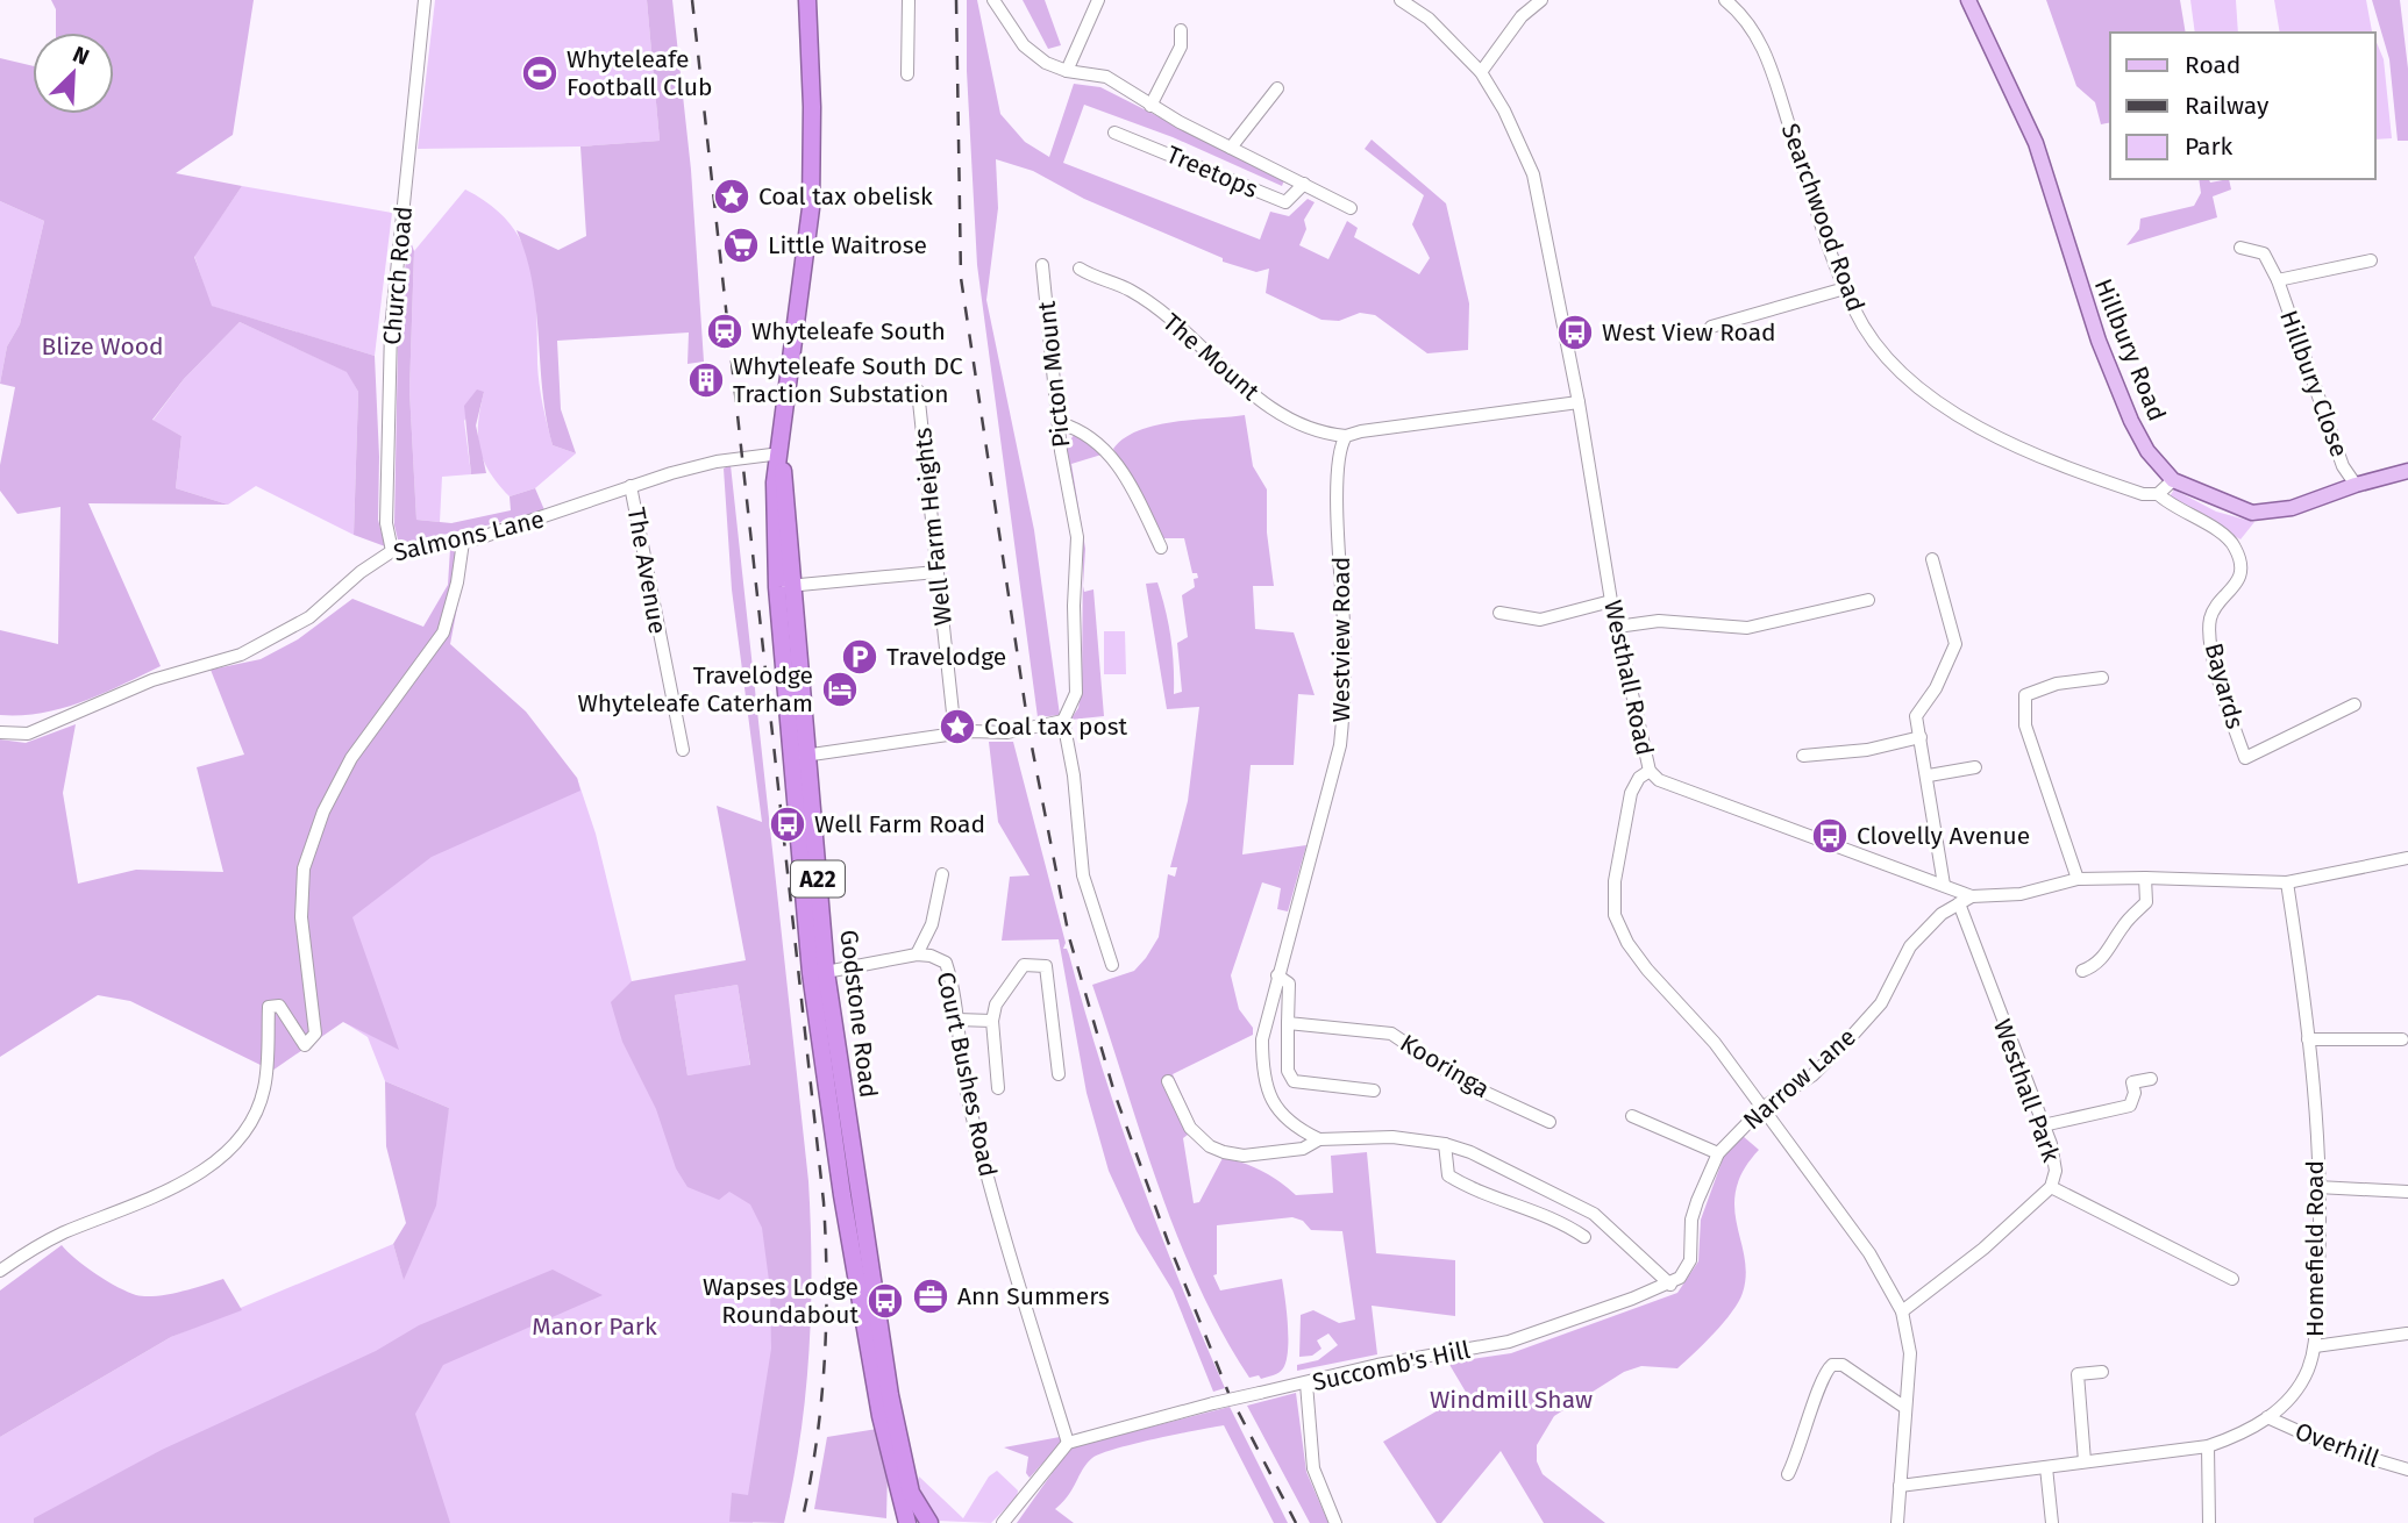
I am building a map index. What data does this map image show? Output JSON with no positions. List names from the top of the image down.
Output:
{
  "streets": {
    "highway": ["A22", "Godstone Road"],
    "main road": ["Hillbury Road"],
    "street": [
      "Treetops",
      "Searchwood Road",
      "Church Road",
      "The Mount",
      "Picton Mount",
      "Hillbury Close",
      "Well Farm Heights",
      "Salmons Lane",
      "The Avenue",
      "Westview Road",
      "Westhall Road",
      "Bayards",
      "Kooringa",
      "Court Bushes Road",
      "Narrow Lane",
      "Westhall Park",
      "Homefield Road",
      "Succomb's Hill",
      "Overhill"
    ]
  },
  "crossings": [
    ["Searchwood Road", "Bayards"],
    ["Church Road", "Salmons Lane"],
    ["Hillbury Road", "Hillbury Close"],
    ["The Mount", "Westview Road"],
    ["Salmons Lane", "The Avenue"],
    ["Salmons Lane", "Godstone Road"],
    ["Westhall Road", "Narrow Lane"],
    ["Westhall Road", "Homefield Road"],
    ["Godstone Road", "Court Bushes Road"],
    ["Court Bushes Road", "Succomb's Hill"],
    ["Narrow Lane", "Westhall Park"],
    ["Homefield Road", "Overhill"]
  ],
  "parks": ["Blize Wood", "Manor Park", "Windmill Shaw"],
  "places": {
    "sports": ["Whyteleafe Football Club"],
    "place": ["Coal tax obelisk", "Coal tax post"],
    "supermarket": ["Little Waitrose"],
    "station": ["Whyteleafe South"],
    "bus stop": [
      "West View Road",
      "Well Farm Road",
      "Clovelly Avenue",
      "Wapses Lodge Roundabout"
    ],
    "building": ["Whyteleafe South DC Traction Substation"],
    "parking": ["Travelodge"],
    "hotel": ["Travelodge Whyteleafe Caterham"],
    "office": ["Ann Summers"]
  },
  "legend": ["Road", "Railway", "Park"],
  "north": "top right"
}
